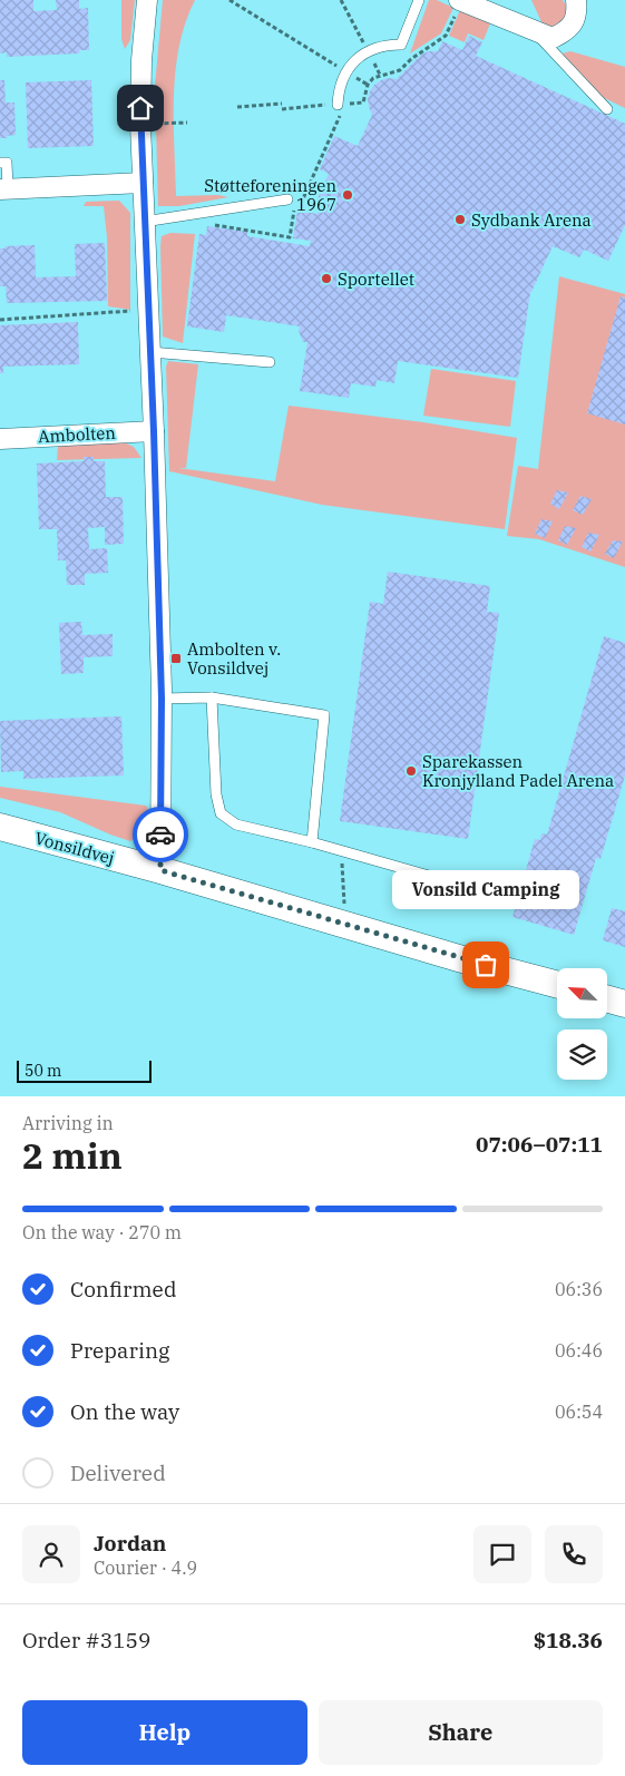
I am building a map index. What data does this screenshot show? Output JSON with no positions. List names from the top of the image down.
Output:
{
  "streets": {
    "main road": ["Vonsildvej"],
    "street": ["Ambolten"]
  },
  "places": {
    "other": [
      "Støtteforeningen 1967",
      "Sydbank Arena",
      "Sportellet",
      "Sparekassen Kronjylland Padel Arena",
      "Vonsild Camping"
    ],
    "transit": ["Ambolten v. Vonsildvej"]
  },
  "scale_bar": "50 m",
  "north": "top left",
  "page": {
    "bubble": "Vonsild Camping",
    "scale": "50 m",
    "heading": ["2 min", "Arriving in", "07:06–07:11"],
    "panel": [
      "Jordan",
      "Courier · 4.9",
      "Order #3159",
      "$18.36"
    ],
    "bar": "On the way · 270 m",
    "list": [
      ["Confirmed", "06:36"],
      ["Preparing", "06:46"],
      ["On the way", "06:54"],
      "Delivered"
    ],
    "buttons": ["Help", "Share"]
  }
}
